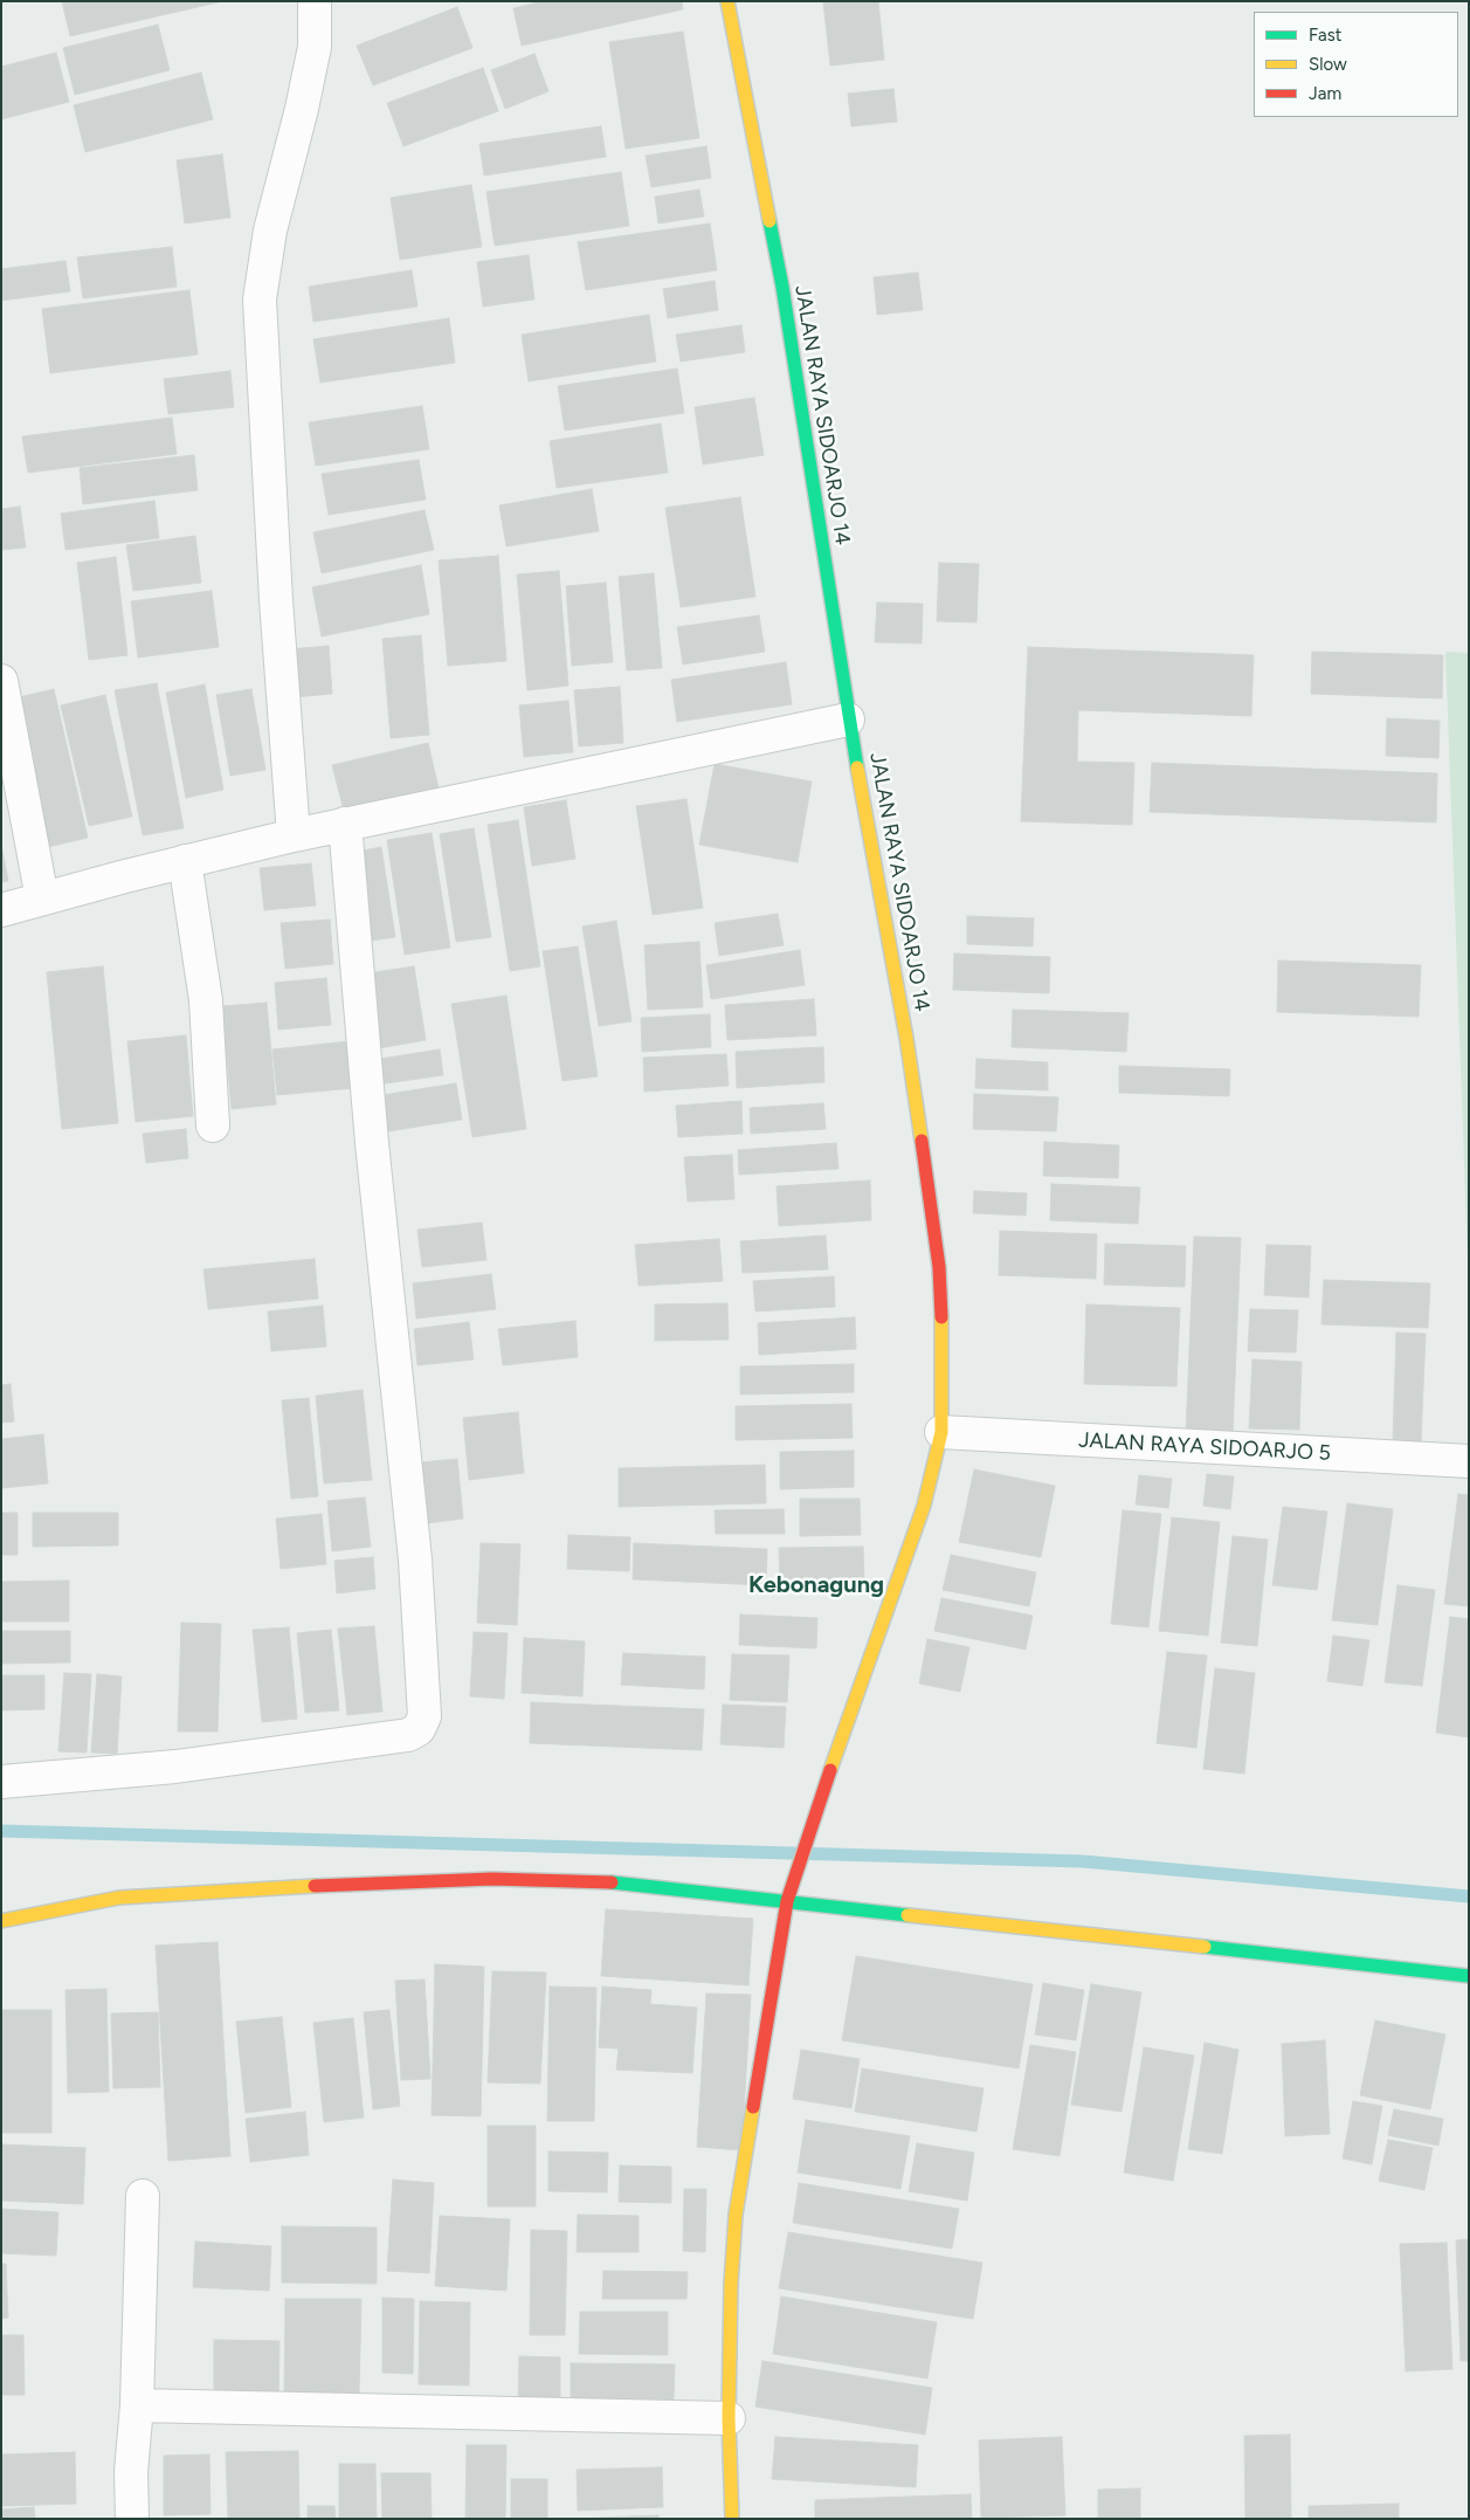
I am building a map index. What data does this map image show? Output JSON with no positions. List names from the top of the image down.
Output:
{
  "streets": {
    "main road": ["JALAN RAYA SIDOARJO 14"],
    "street": ["JALAN RAYA SIDOARJO 5"]
  },
  "crossings": [
    ["JALAN RAYA SIDOARJO 14", "JALAN RAYA SIDOARJO 5"]
  ],
  "districts": ["Kebonagung"],
  "legend": ["Fast", "Slow", "Jam"]
}
